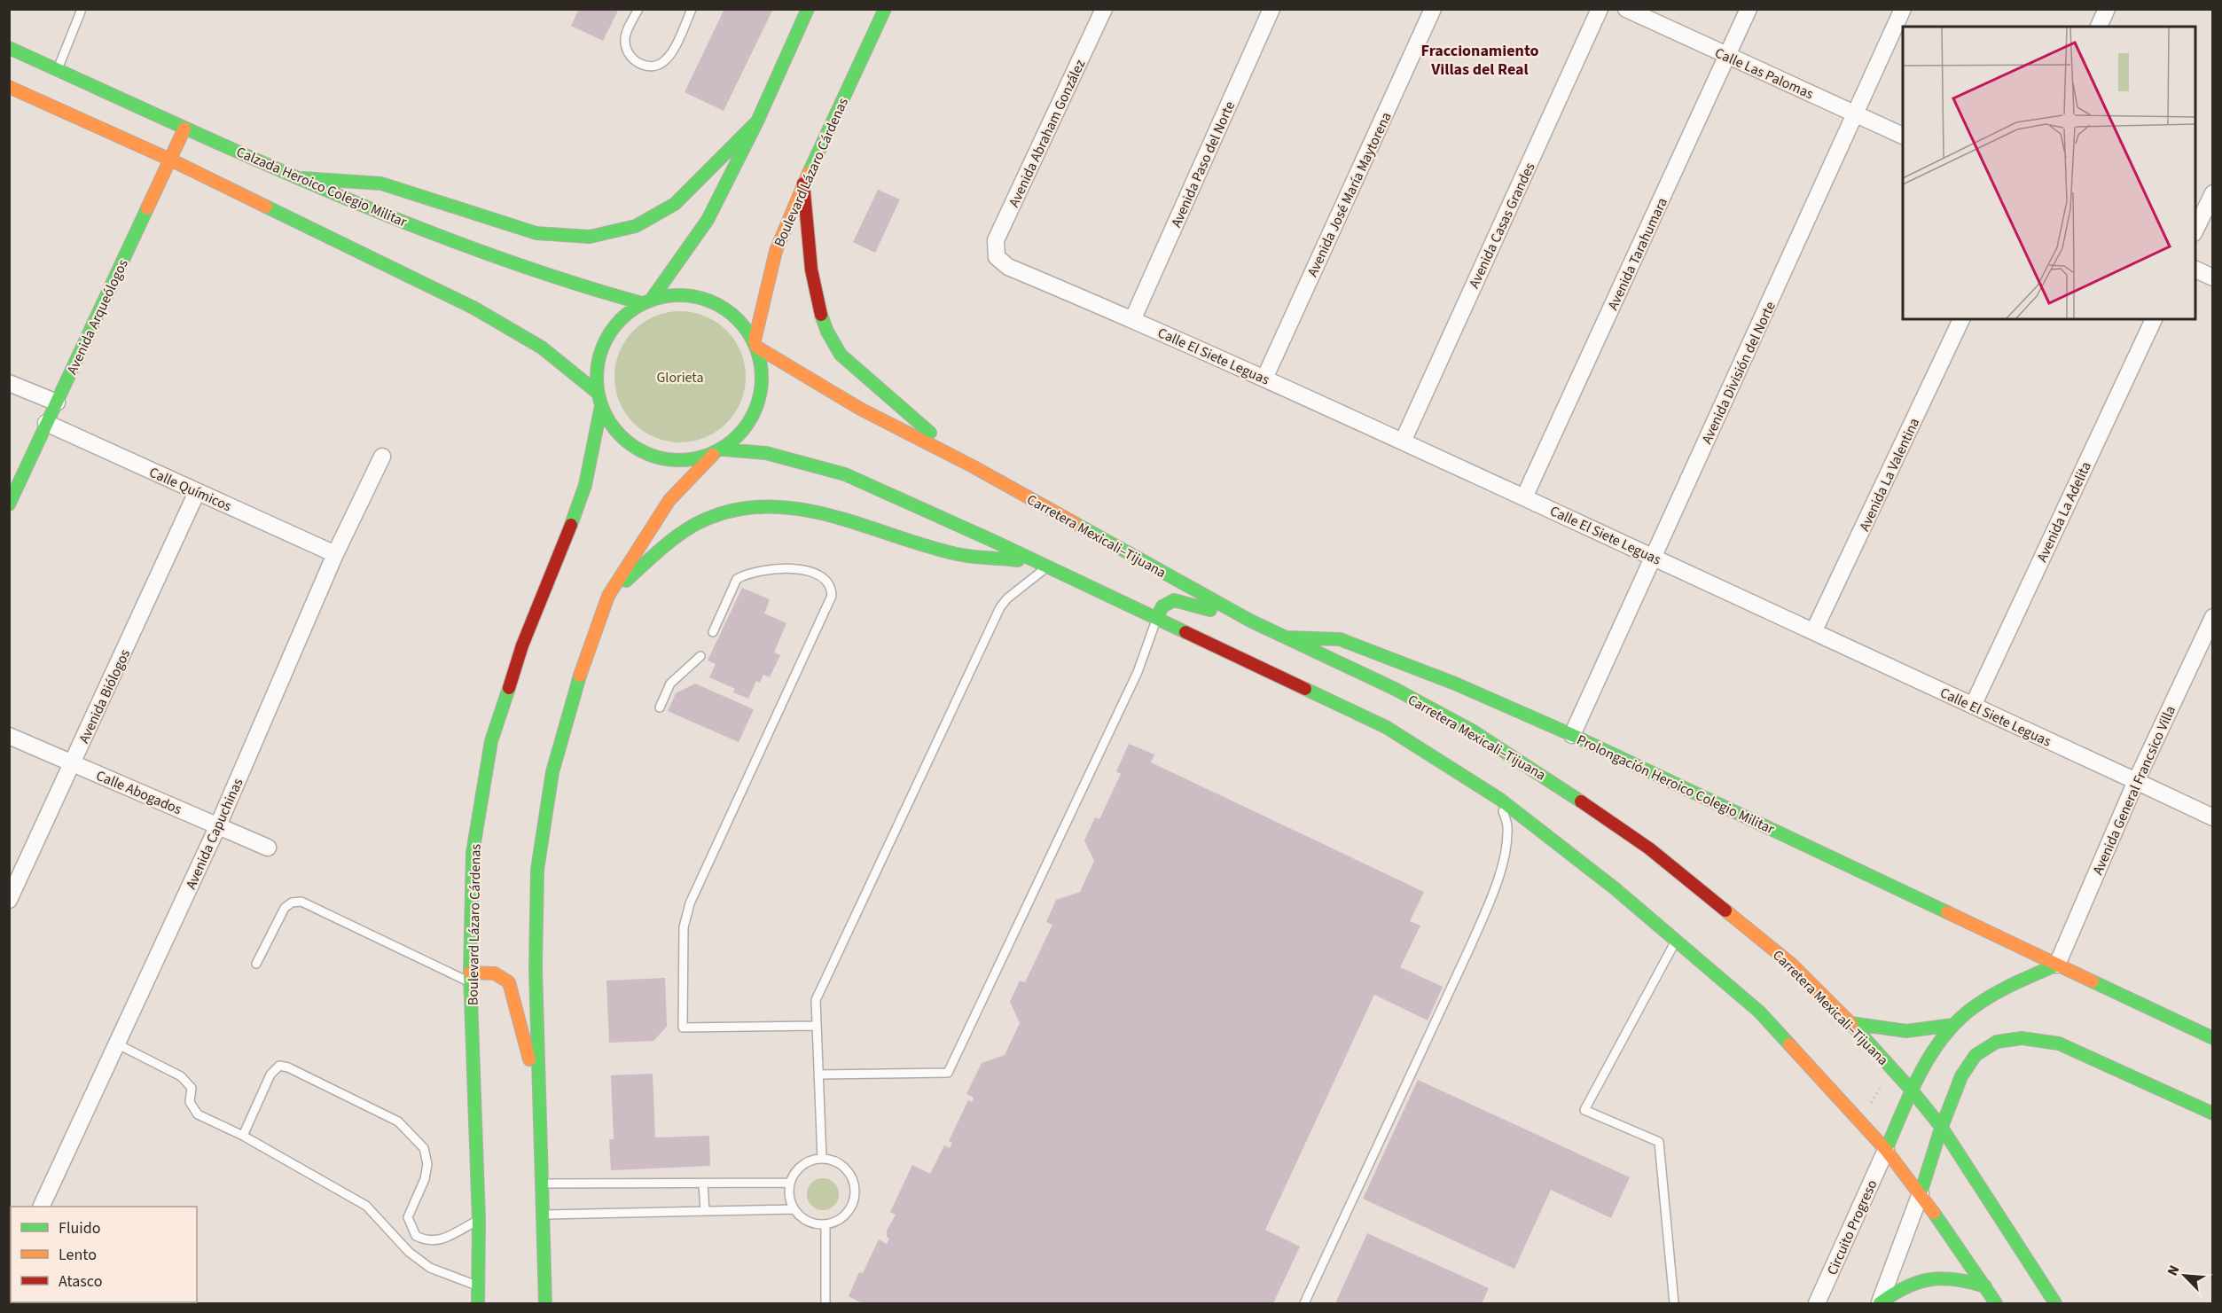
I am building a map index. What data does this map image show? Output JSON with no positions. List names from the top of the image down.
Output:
{
  "streets": {
    "main road": [
      "Boulevard Lázaro Cárdenas",
      "Calzada Heroico Colegio Militar",
      "Avenida Arqueólogos",
      "Carretera Mexicali–Tijuana",
      "Prolongación Heroico Colegio Militar"
    ],
    "street": [
      "Calle Las Palomas",
      "Avenida Abraham González",
      "Avenida Paso del Norte",
      "Avenida José María Maytorena",
      "Avenida Casas Grandes",
      "Avenida Tarahumara",
      "Calle El Siete Leguas",
      "Avenida División del Norte",
      "Avenida La Valentina",
      "Calle Químicos",
      "Avenida La Adelita",
      "Avenida Biólogos",
      "Avenida General Francsico Villa",
      "Calle Abogados",
      "Avenida Capuchinas",
      "Circuito Progreso"
    ]
  },
  "crossings": [
    ["Calle Las Palomas", "Avenida Tarahumara"],
    ["Calle Las Palomas", "Avenida División del Norte"],
    ["Avenida Abraham González", "Calle El Siete Leguas"],
    ["Avenida Paso del Norte", "Calle El Siete Leguas"],
    ["Boulevard Lázaro Cárdenas", "Calzada Heroico Colegio Militar"],
    ["Calzada Heroico Colegio Militar", "Avenida Arqueólogos"],
    ["Avenida José María Maytorena", "Calle El Siete Leguas"],
    ["Avenida Casas Grandes", "Calle El Siete Leguas"],
    ["Avenida Tarahumara", "Calle El Siete Leguas"],
    ["Avenida Arqueólogos", "Calle Químicos"],
    ["Calle El Siete Leguas", "Avenida División del Norte"],
    ["Calle El Siete Leguas", "Avenida La Valentina"],
    ["Calle El Siete Leguas", "Avenida La Adelita"],
    ["Calle El Siete Leguas", "Avenida General Francsico Villa"],
    ["Avenida División del Norte", "Prolongación Heroico Colegio Militar"],
    ["Calle Químicos", "Avenida Biólogos"],
    ["Calle Químicos", "Avenida Capuchinas"],
    ["Carretera Mexicali–Tijuana", "Prolongación Heroico Colegio Militar"],
    ["Avenida Biólogos", "Calle Abogados"],
    ["Prolongación Heroico Colegio Militar", "Avenida General Francsico Villa"],
    ["Calle Abogados", "Avenida Capuchinas"]
  ],
  "districts": ["Fraccionamiento Villas del Real"],
  "parks": ["Glorieta"],
  "legend": ["Fluido", "Lento", "Atasco"],
  "north": "top left"
}
